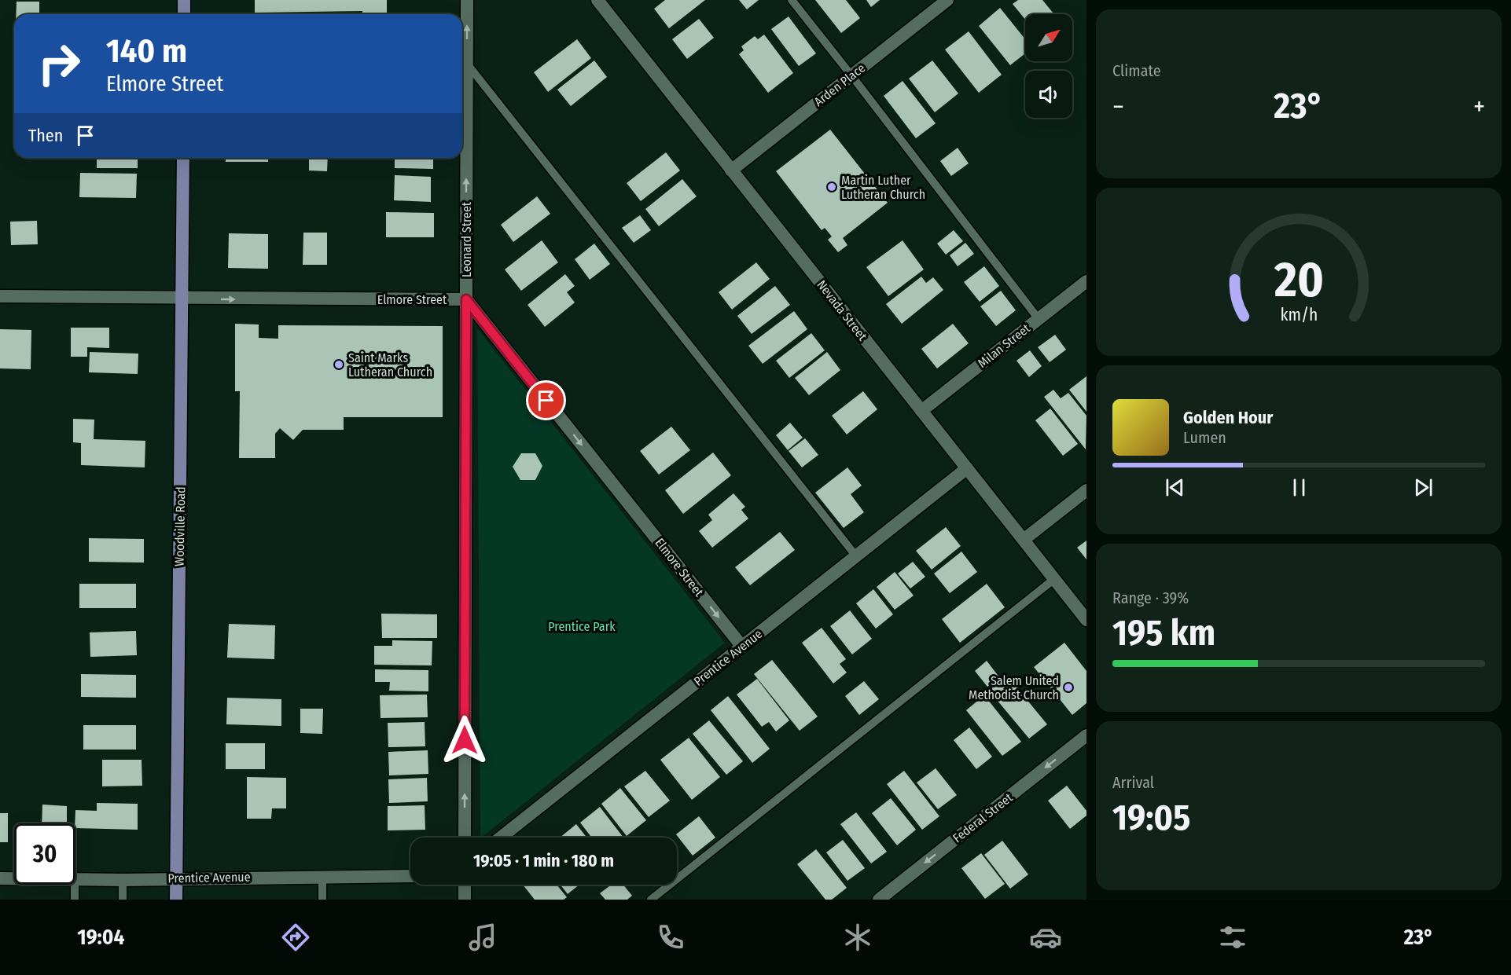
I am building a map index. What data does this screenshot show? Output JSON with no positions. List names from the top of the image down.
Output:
{
  "streets": {
    "main road": ["Woodville Road"],
    "street": [
      "Arden Place",
      "Leonard Street",
      "Elmore Street",
      "Nevada Street",
      "Milan Street",
      "Prentice Avenue",
      "Federal Street"
    ]
  },
  "crossings": [
    ["Arden Place", "Nevada Street"],
    ["Leonard Street", "Elmore Street"],
    ["Elmore Street", "Woodville Road"],
    ["Elmore Street", "Prentice Avenue"],
    ["Nevada Street", "Milan Street"],
    ["Nevada Street", "Prentice Avenue"],
    ["Woodville Road", "Prentice Avenue"]
  ],
  "one_way": ["Leonard Street", "Elmore Street", "Federal Street"],
  "parks": ["Prentice Park"],
  "places": ["Martin Luther Lutheran Church", "Saint Marks Lutheran Church", "Salem United Methodist Church"],
  "north": "top right",
  "page": {
    "tile": [
      "Climate",
      ["Range · 39%", "195 km"],
      ["Arrival", "19:05"]
    ],
    "turn": ["140 m", "Elmore Street"],
    "heat": ["−", "23°", "+"],
    "then": "Then",
    "song": ["Golden Hour", "Lumen"],
    "limit": "30",
    "trip": "19:05 · 1 min · 180 m",
    "tabs": ["19:04", "23°"],
    "gauge": ["20", "km/h"]
  }
}
